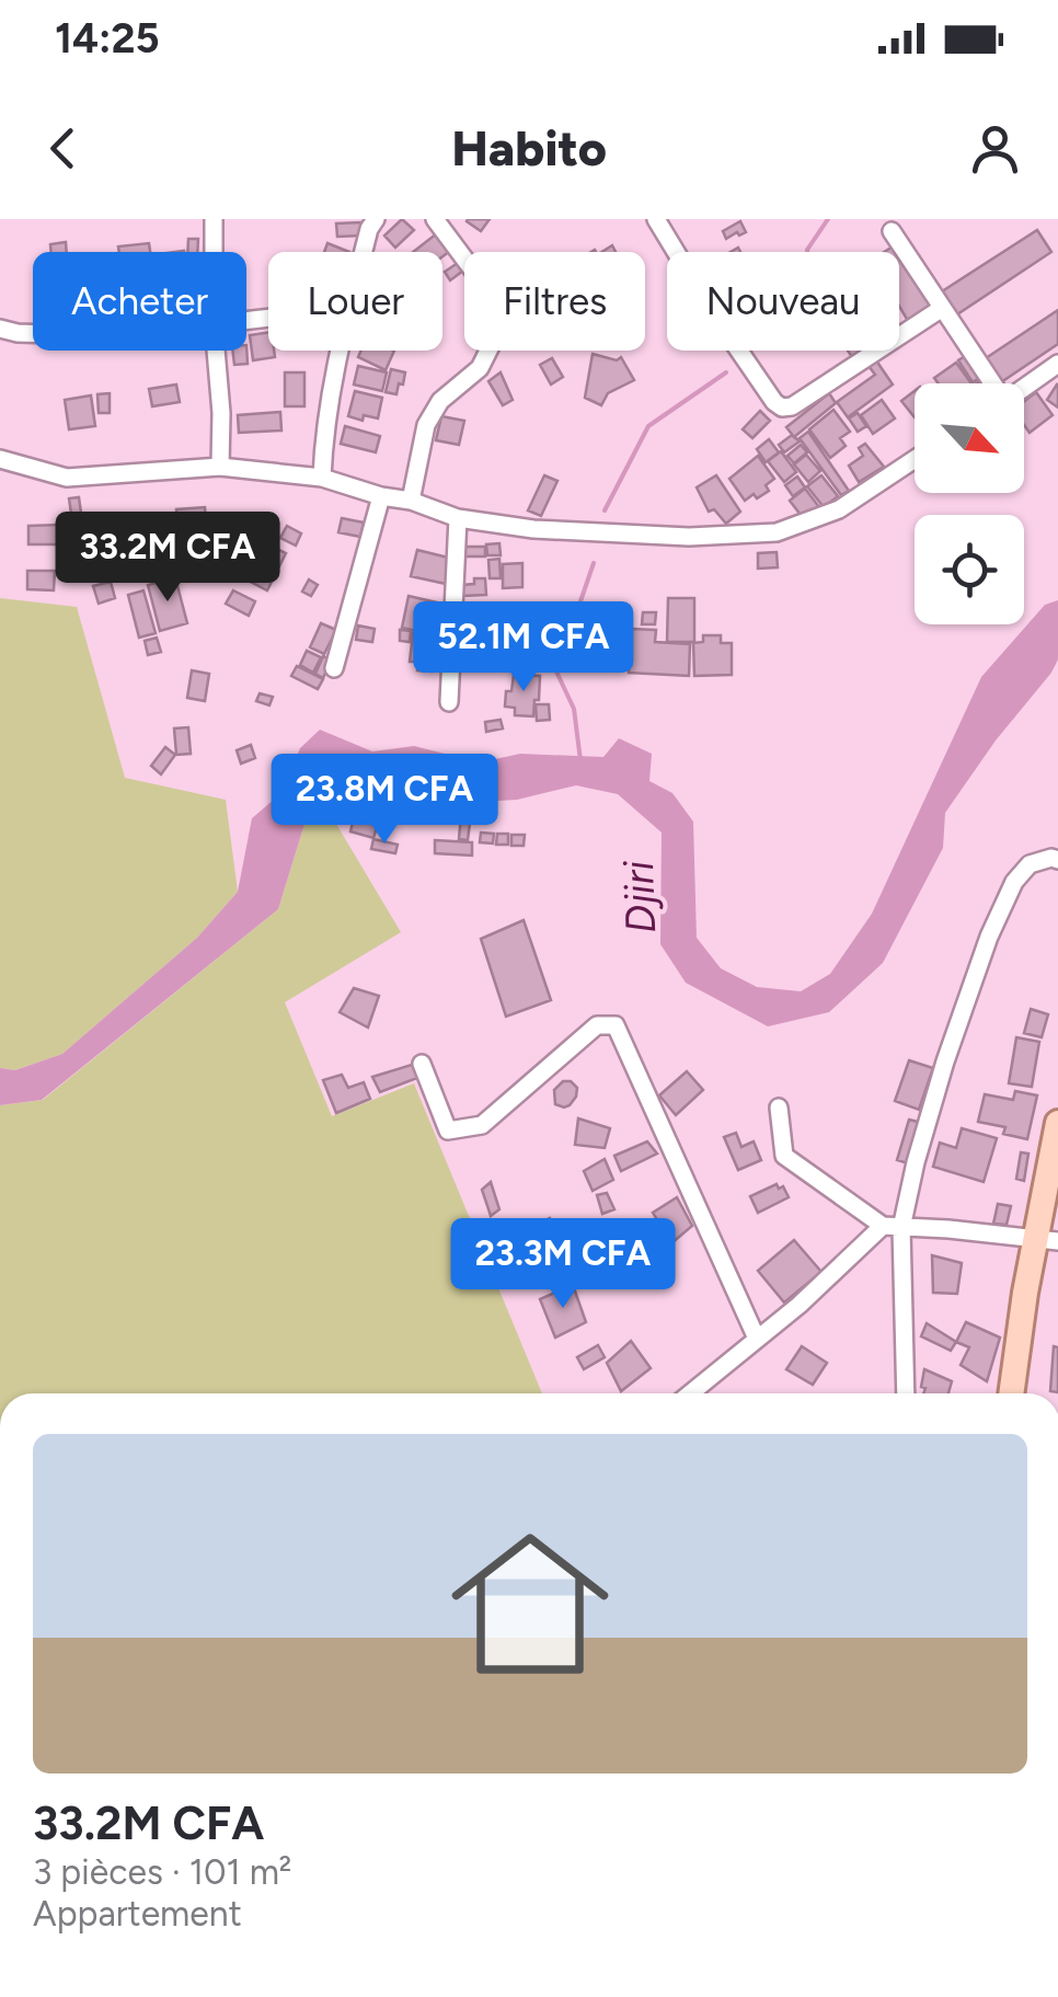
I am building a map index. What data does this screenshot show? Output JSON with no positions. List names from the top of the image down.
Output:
{
  "water": ["Djiri"],
  "north": "bottom right",
  "page": {
    "status": "14:25",
    "header": "Habito",
    "chip": [
      "Acheter",
      "Louer",
      "Filtres",
      "Nouveau"
    ],
    "price": [
      "33.2M CFA",
      "52.1M CFA",
      "23.8M CFA",
      "23.3M CFA"
    ],
    "list": [
      {
        "name": "33.2M CFA",
        "note": "3 pièces · 101 m² · Appartement"
      }
    ]
  }
}
